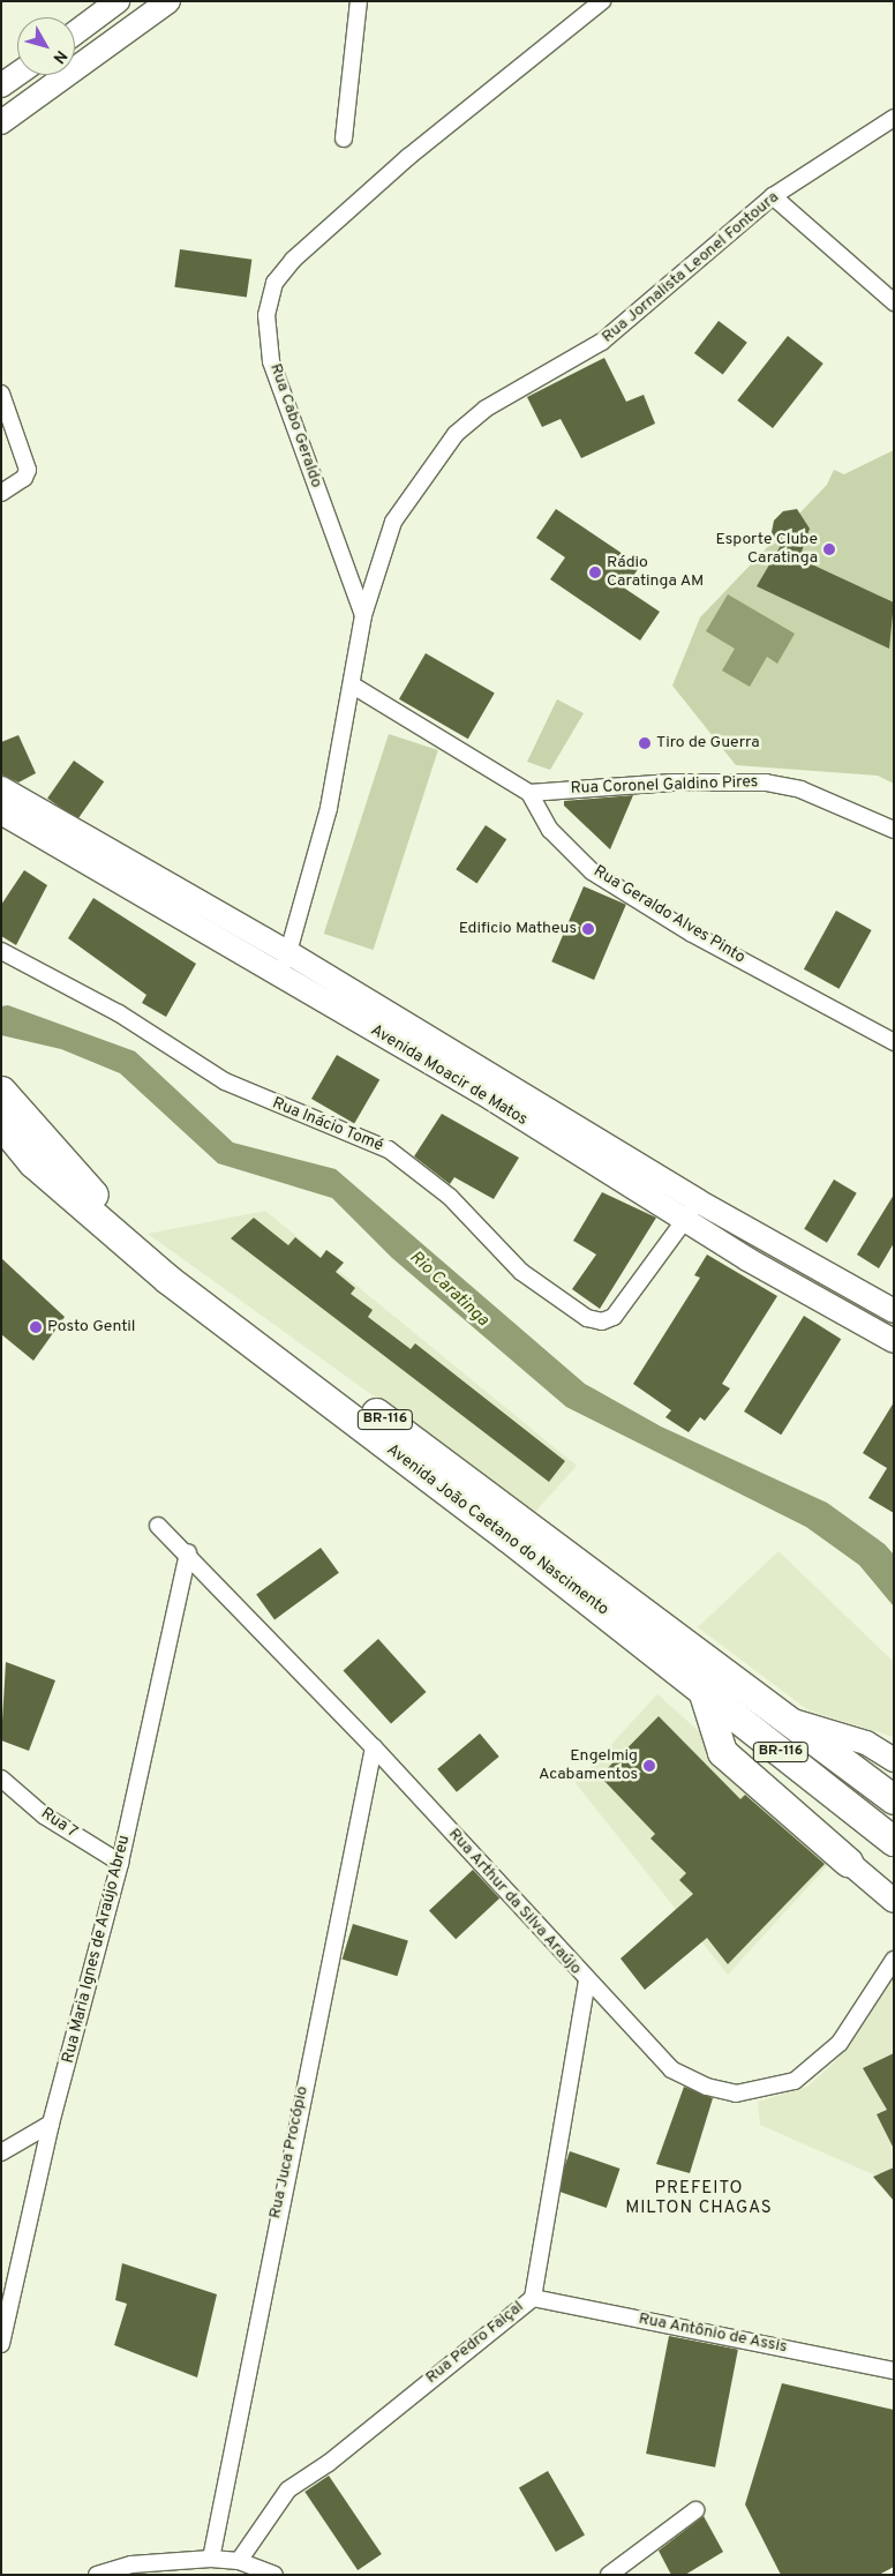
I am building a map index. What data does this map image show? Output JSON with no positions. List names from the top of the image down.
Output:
{
  "streets": {
    "highway": ["BR-116", "Avenida João Caetano do Nascimento"],
    "main road": ["Avenida Moacir de Matos"],
    "street": [
      "Rua Jornalista Leonel Fontoura",
      "Rua Cabo Geraldo",
      "Rua Coronel Galdino Pires",
      "Rua Geraldo Alves Pinto",
      "Rua Inácio Tomé",
      "Rua 7",
      "Rua Arthur da Silva Araújo",
      "Rua Maria Ignes de Araújo Abreu",
      "Rua Juca Procópio",
      "Rua Antônio de Assis",
      "Rua Pedro Faiçal"
    ]
  },
  "crossings": [
    ["Rua Jornalista Leonel Fontoura", "Rua Cabo Geraldo"],
    ["Rua Cabo Geraldo", "Avenida Moacir de Matos"],
    ["Rua Coronel Galdino Pires", "Rua Geraldo Alves Pinto"],
    ["Avenida Moacir de Matos", "Rua Inácio Tomé"],
    ["Rua 7", "Rua Maria Ignes de Araújo Abreu"],
    ["Rua Arthur da Silva Araújo", "Rua Maria Ignes de Araújo Abreu"],
    ["Rua Arthur da Silva Araújo", "Rua Juca Procópio"],
    ["Rua Arthur da Silva Araújo", "Rua Pedro Faiçal"],
    ["Rua Antônio de Assis", "Rua Pedro Faiçal"]
  ],
  "districts": ["PREFEITO MILTON CHAGAS"],
  "water": ["Rio Caratinga"],
  "places": [
    "Esporte Clube Caratinga",
    "Rádio Caratinga AM",
    "Tiro de Guerra",
    "Edificio Matheus",
    "Posto Gentil",
    "Engelmig Acabamentos"
  ],
  "north": "bottom right"
}
